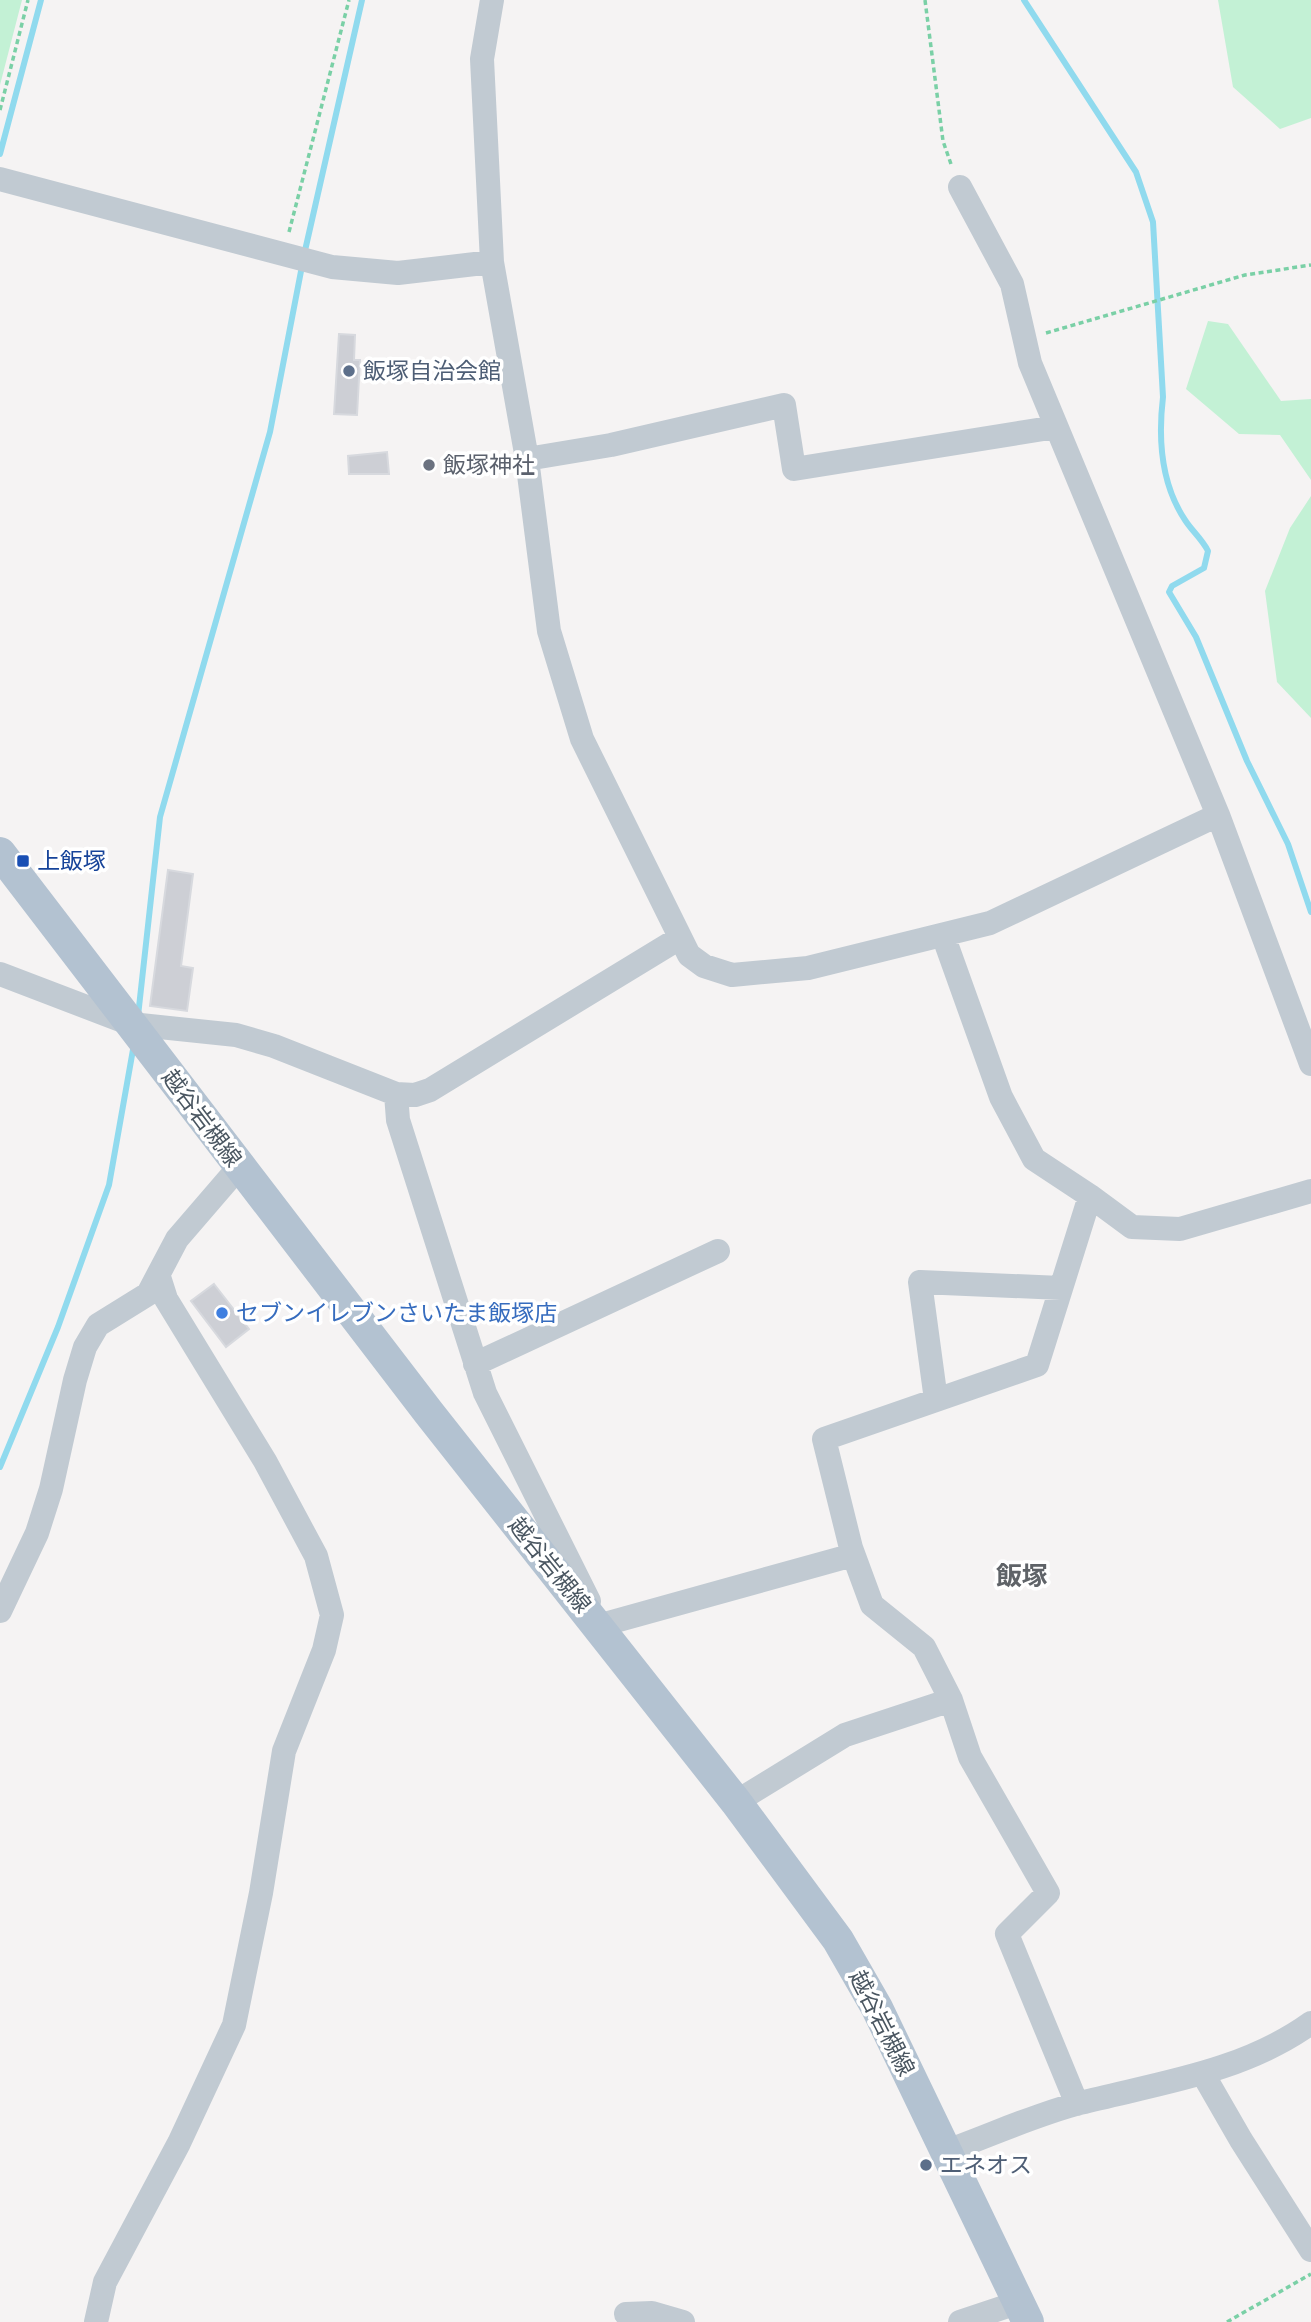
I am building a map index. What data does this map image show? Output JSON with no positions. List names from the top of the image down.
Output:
{
  "streets": {
    "main road": ["越谷岩槻線"]
  },
  "districts": ["飯塚"],
  "places": {
    "other": [
      "飯塚自治会館",
      "飯塚神社",
      "セブンイレブンさいたま飯塚店",
      "エネオス"
    ],
    "transit": ["上飯塚"]
  }
}
